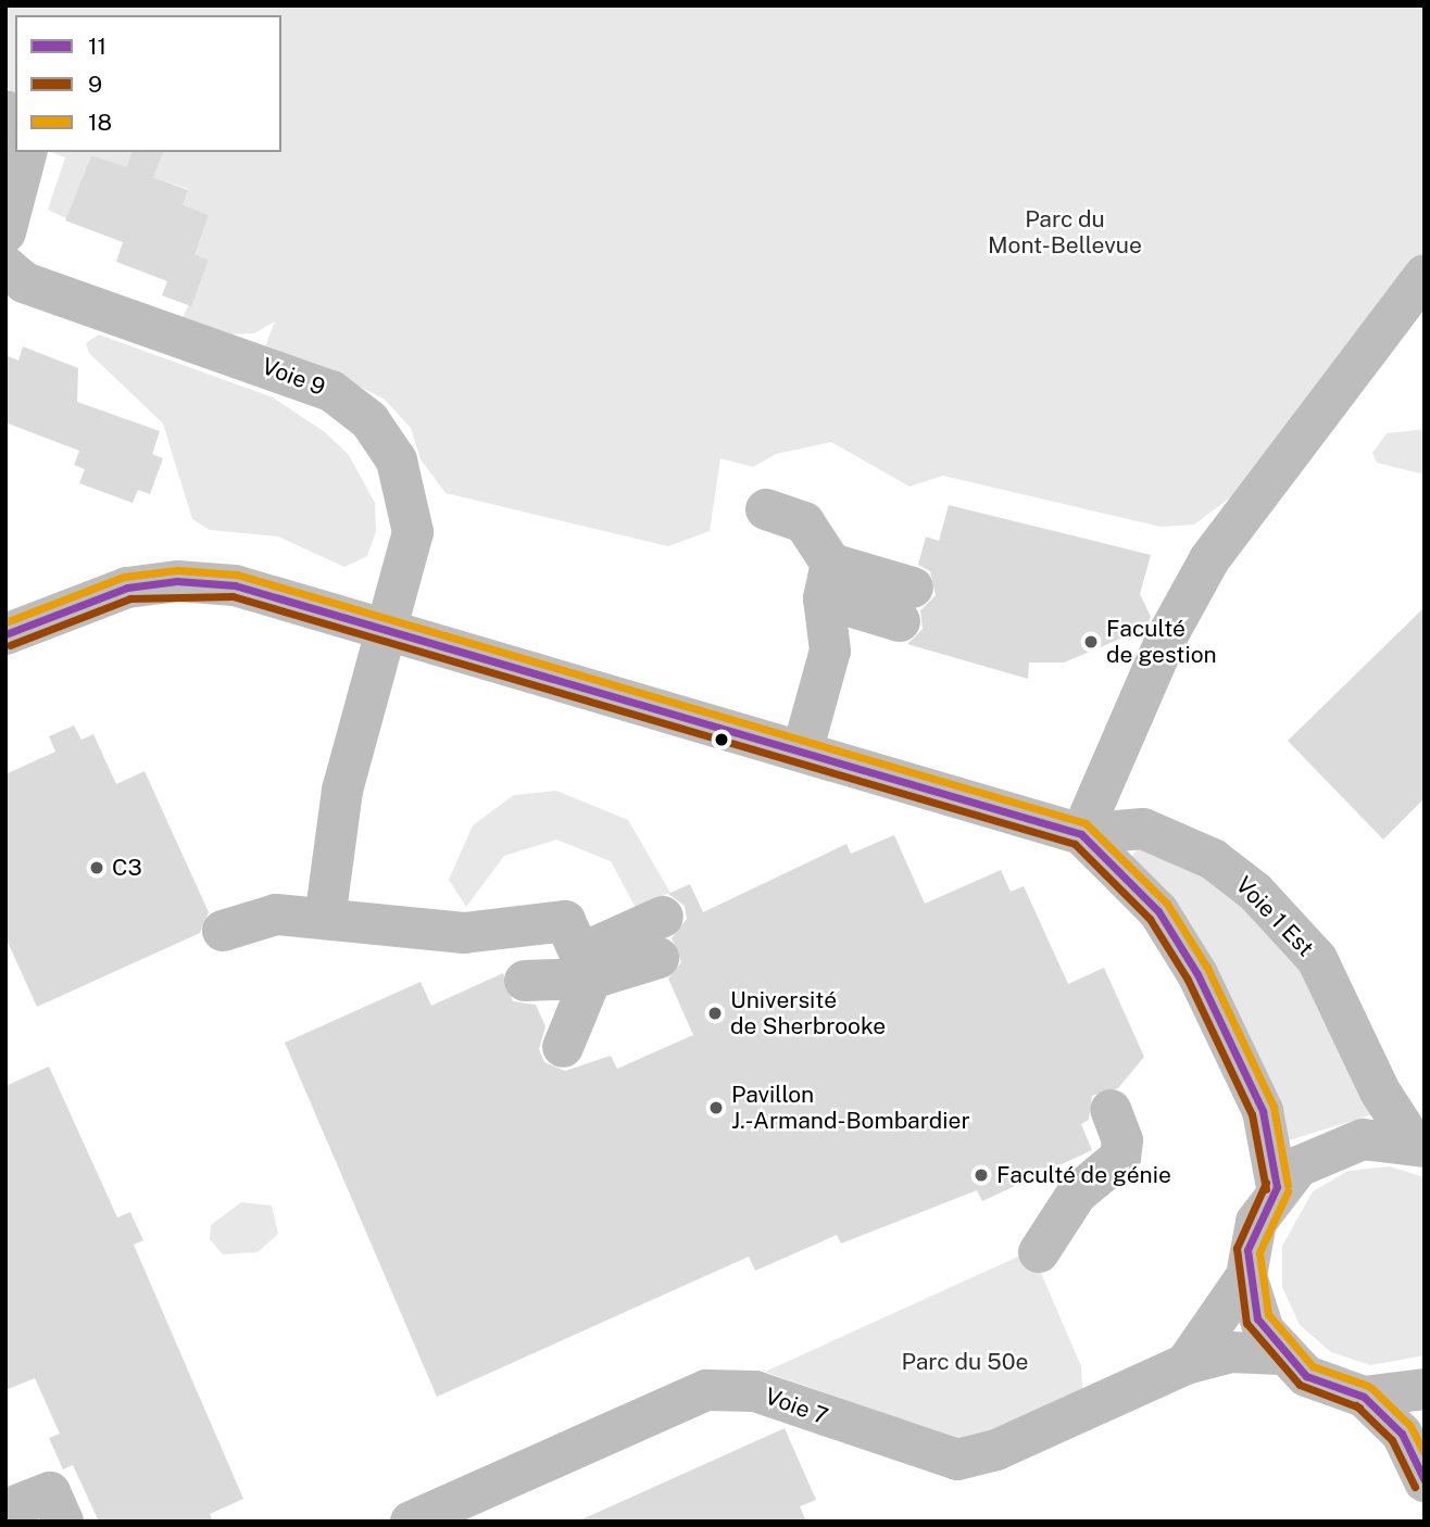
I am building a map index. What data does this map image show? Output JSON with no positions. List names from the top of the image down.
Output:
{
  "streets": {
    "lane": ["Voie 9", "Voie 1 Est", "Voie 7"]
  },
  "parks": ["Parc du Mont-Bellevue", "Parc du 50e"],
  "places": [
    "Faculté de gestion",
    "C3",
    "Université de Sherbrooke",
    "Pavillon J.-Armand-Bombardier",
    "Faculté de génie"
  ],
  "lines": ["transit line 18", "transit line 11", "transit line 9"],
  "legend": ["11", "9", "18"]
}
